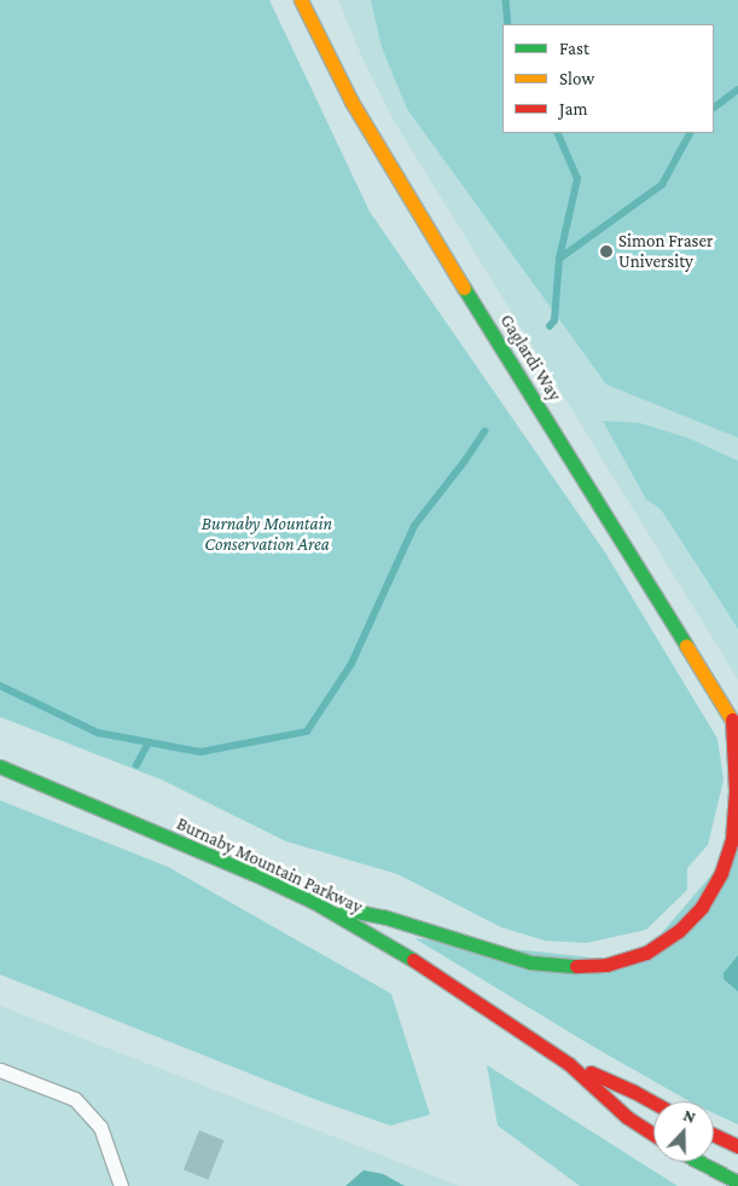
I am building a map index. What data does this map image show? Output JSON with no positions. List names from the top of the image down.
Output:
{
  "streets": {
    "main road": ["Gaglardi Way", "Burnaby Mountain Parkway"]
  },
  "parks": ["Burnaby Mountain Conservation Area"],
  "places": ["Simon Fraser University"],
  "legend": ["Fast", "Slow", "Jam"],
  "north": "top"
}
